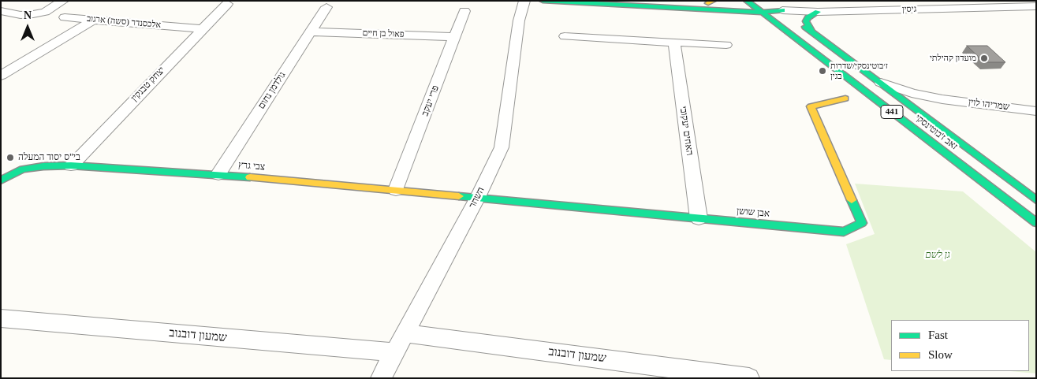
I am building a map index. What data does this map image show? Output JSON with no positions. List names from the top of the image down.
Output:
{
  "streets": {
    "street": [
      "גיסין",
      "אלכסנדר (סשה) ארגוב",
      "פאול בן חיים",
      "יצחק טבנקין",
      "גולדמן נחום",
      "פרי יעקב",
      "שמריהו לוין",
      "441",
      "האחים יעקובי",
      "זאב ז'בוטינסקי",
      "צבי גרץ",
      "השחר",
      "אבן שושן",
      "שמעון דובנוב"
    ]
  },
  "crossings": [
    ["גיסין", "זאב ז'בוטינסקי"],
    ["אלכסנדר (סשה) ארגוב", "יצחק טבנקין"],
    ["פאול בן חיים", "גולדמן נחום"],
    ["פאול בן חיים", "פרי יעקב"],
    ["יצחק טבנקין", "צבי גרץ"],
    ["גולדמן נחום", "צבי גרץ"],
    ["פרי יעקב", "צבי גרץ"],
    ["שמריהו לוין", "זאב ז'בוטינסקי"],
    ["האחים יעקובי", "אבן שושן"],
    ["צבי גרץ", "השחר"],
    ["צבי גרץ", "אבן שושן"],
    ["השחר", "אבן שושן"],
    ["השחר", "שמעון דובנוב"]
  ],
  "parks": ["גן לשם"],
  "places": ["מועדון קהילתי", "ז׳בוטינסקי/שדרות בגין", "בי\"ס יסוד המעלה"],
  "legend": ["Fast", "Slow"],
  "north": "top"
}
